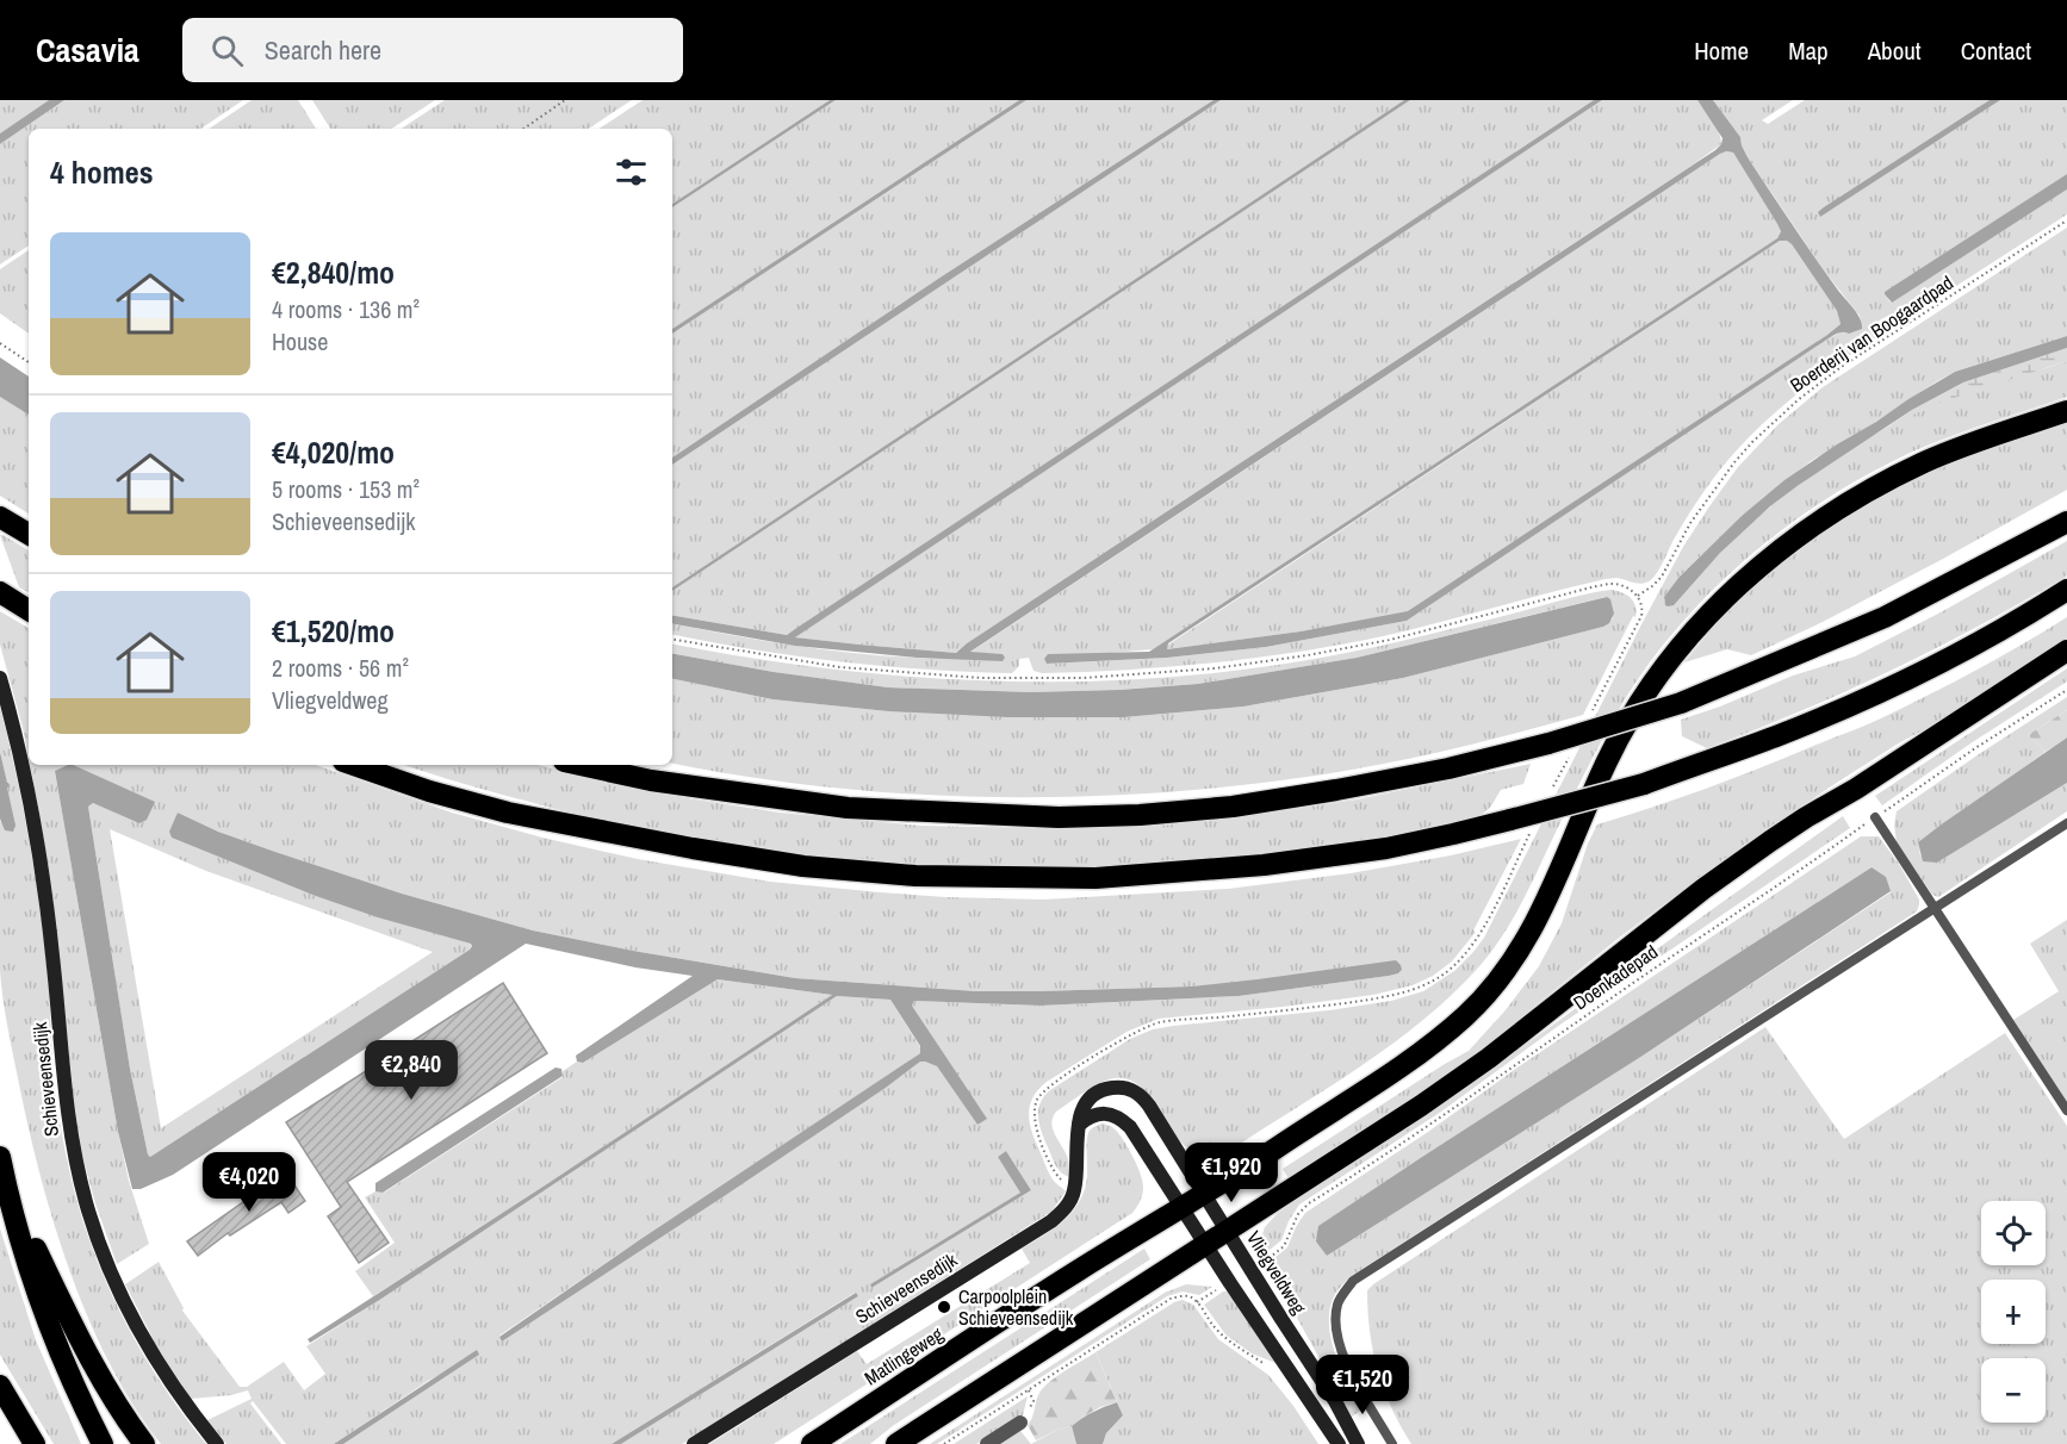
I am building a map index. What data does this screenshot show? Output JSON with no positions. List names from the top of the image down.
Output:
{
  "streets": {
    "highway": ["Matlingeweg"],
    "street": ["Schieveensedijk", "Vliegveldweg"],
    "path": ["Boerderij van Boogaardpad", "Doenkadepad"]
  },
  "crossings": [
    ["Doenkadepad", "Vliegveldweg"],
    ["Schieveensedijk", "Vliegveldweg"],
    ["Schieveensedijk", "Matlingeweg"],
    ["Vliegveldweg", "Matlingeweg"]
  ],
  "places": ["Carpoolplein Schieveensedijk"],
  "page": {
    "header": "Casavia",
    "search": "Search here",
    "nav": [
      "Home",
      "Map",
      "About",
      "Contact"
    ],
    "heading": "4 homes",
    "list": [
      {
        "name": "€2,840/mo",
        "note": "4 rooms · 136 m² · House"
      },
      {
        "name": "€4,020/mo",
        "note": "5 rooms · 153 m² · Schieveensedijk"
      },
      {
        "name": "€1,520/mo",
        "note": "2 rooms · 56 m² · Vliegveldweg"
      }
    ],
    "price": [
      "€2,840",
      "€1,920",
      "€4,020",
      "€1,520"
    ],
    "map_buttons": ["+", "−"]
  }
}
